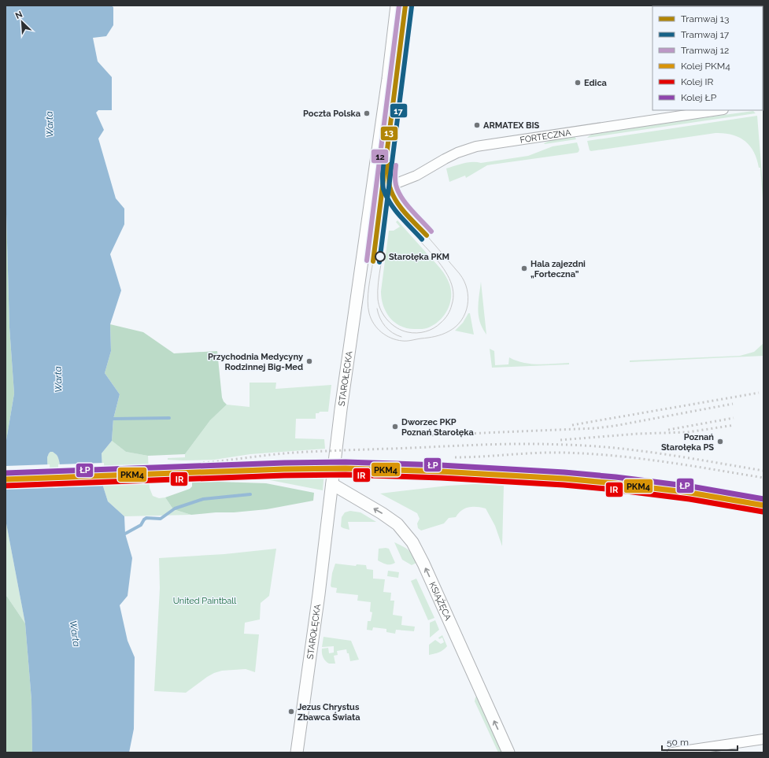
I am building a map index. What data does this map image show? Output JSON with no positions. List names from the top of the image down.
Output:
{
  "streets": {
    "street": ["FORTECZNA", "STAROŁĘCKA", "KSIĄŻĘCA"]
  },
  "crossings": [
    ["FORTECZNA", "STAROŁĘCKA"],
    ["STAROŁĘCKA", "KSIĄŻĘCA"]
  ],
  "one_way": ["KSIĄŻĘCA"],
  "water": ["Warta"],
  "parks": ["United Paintball"],
  "places": [
    "Edica",
    "Poczta Polska",
    "ARMATEX BIS",
    "Starołęka PKM",
    "Hala zajezdni „Forteczna”",
    "Przychodnia Medycyny Rodzinnej Big-Med",
    "Dworzec PKP Poznań Starołęka",
    "Poznań Starołęka PS",
    "Jezus Chrystus Zbawca Świata"
  ],
  "lines": [
    "tram line 13",
    "tram line 12",
    "tram line 17",
    "rail line ŁP",
    "rail line PKM4",
    "rail line IR"
  ],
  "legend": [
    "Tramwaj 13",
    "Tramwaj 17",
    "Tramwaj 12",
    "Kolej PKM4",
    "Kolej IR",
    "Kolej ŁP"
  ],
  "scale_bar": "50 m",
  "north": "top left"
}
